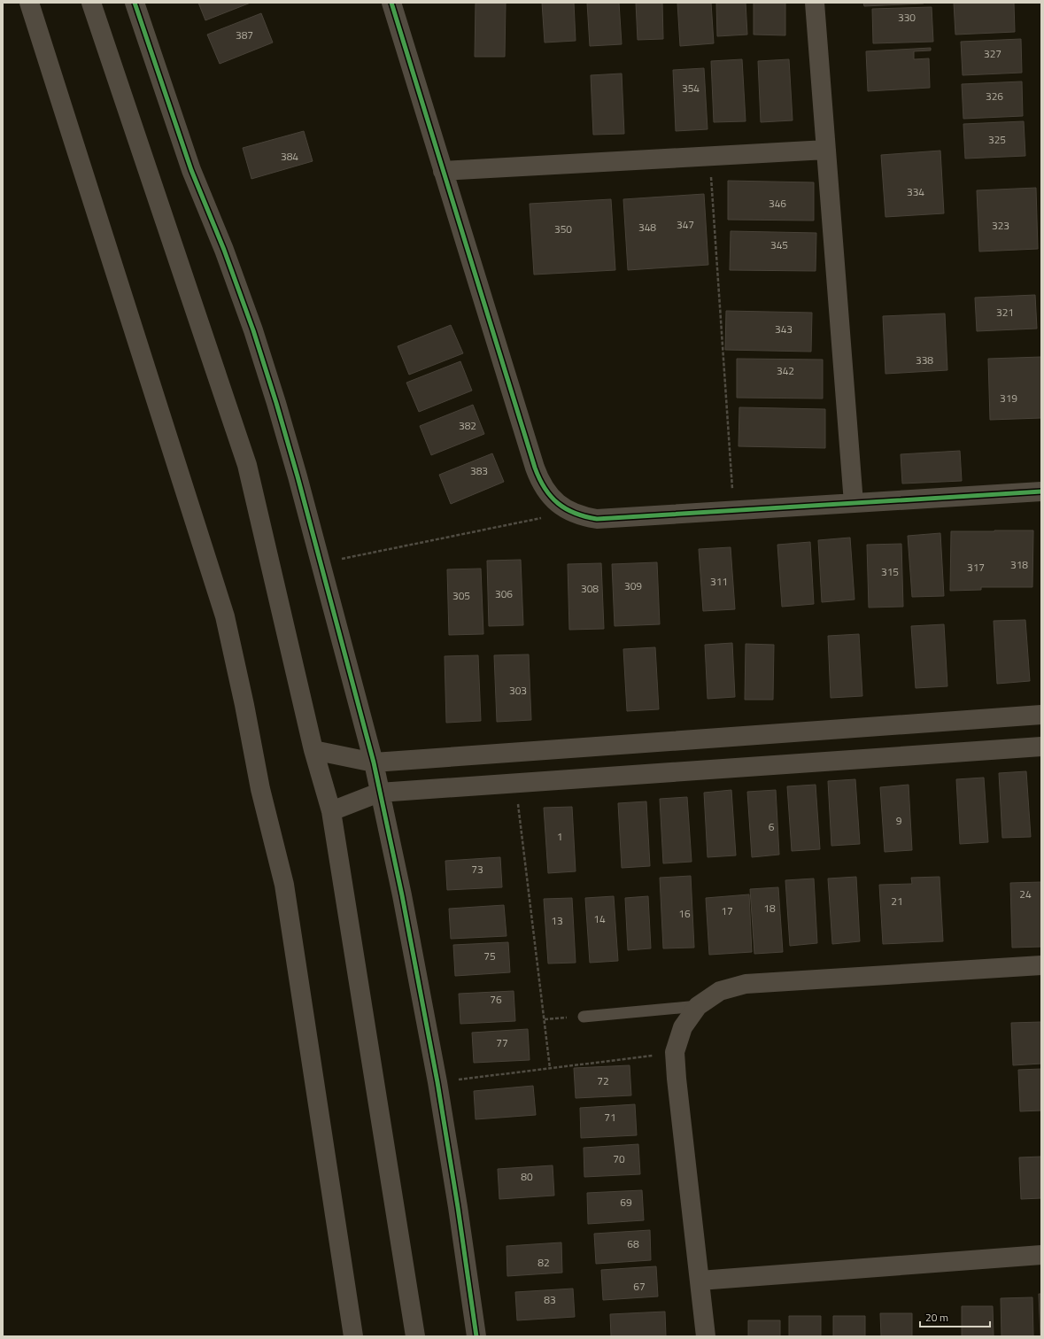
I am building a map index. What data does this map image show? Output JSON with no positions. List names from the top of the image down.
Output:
{
  "house_numbers": [
    "330",
    "387",
    "327",
    "354",
    "326",
    "325",
    "384",
    "334",
    "346",
    "347",
    "323",
    "348",
    "350",
    "345",
    "321",
    "343",
    "338",
    "342",
    "319",
    "382",
    "383",
    "318",
    "317",
    "315",
    "311",
    "309",
    "308",
    "306",
    "305",
    "303",
    "9",
    "6",
    "1",
    "73",
    "24",
    "21",
    "18",
    "17",
    "16",
    "14",
    "13",
    "75",
    "76",
    "77",
    "72",
    "71",
    "70",
    "80",
    "69",
    "68",
    "82",
    "67",
    "83"
  ],
  "scale_bar": "20 m"
}
